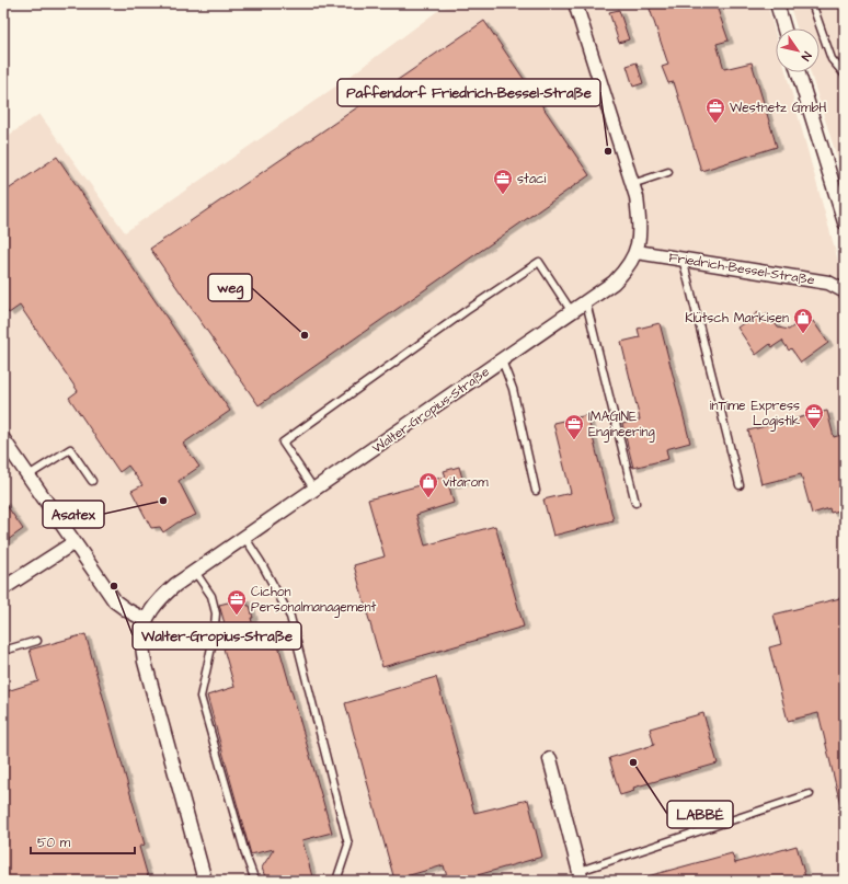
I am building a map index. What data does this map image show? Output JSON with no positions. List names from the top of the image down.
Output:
{
  "streets": {
    "street": ["Friedrich-Bessel-Straße", "Walter-Gropius-Straße"]
  },
  "crossings": [
    ["Friedrich-Bessel-Straße", "Walter-Gropius-Straße"]
  ],
  "places": {
    "office": [
      "Westnetz GmbH",
      "staci",
      "inTime Express Logistik",
      "IMAGINE Engineering",
      "Cichon Personalmanagement"
    ],
    "other": [
      "Paffendorf Friedrich-Bessel-Straße",
      "weg",
      "Asatex",
      "Walter-Gropius-Straße",
      "LABBÉ"
    ],
    "shop": ["Klütsch Markisen", "vitarom"]
  },
  "scale_bar": "50 m",
  "north": "bottom right"
}
